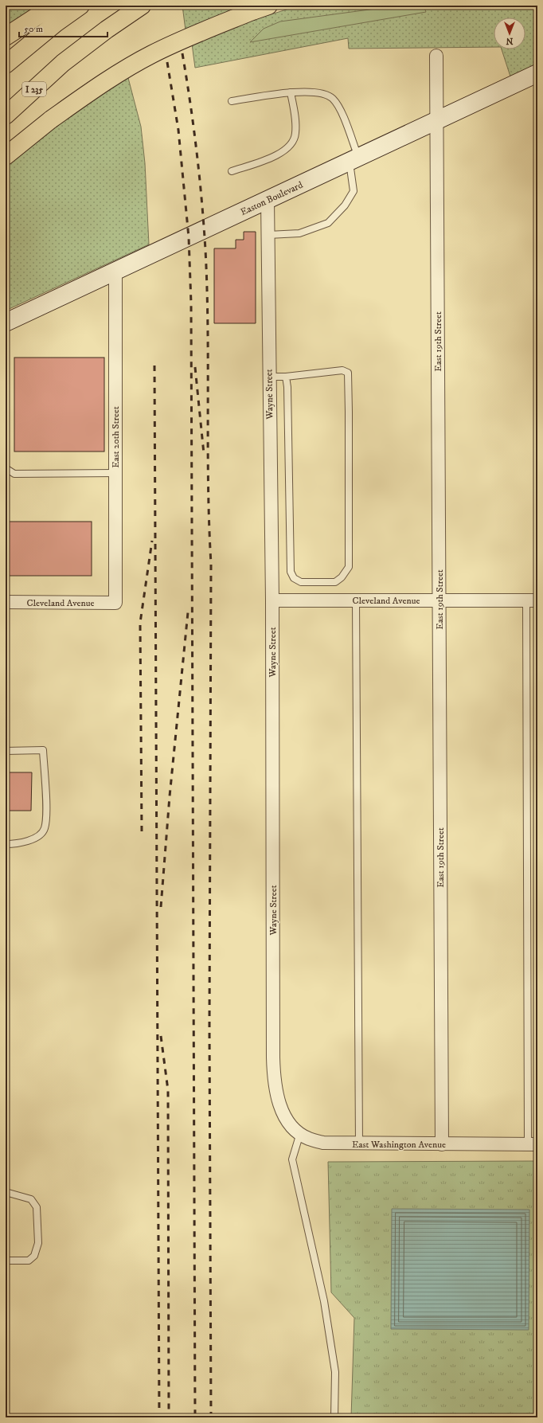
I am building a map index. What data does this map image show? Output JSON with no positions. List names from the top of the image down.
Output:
{
  "streets": {
    "highway": ["I 235"],
    "main road": ["Easton Boulevard"],
    "street": [
      "East 19th Street",
      "Wayne Street",
      "East 20th Street",
      "Cleveland Avenue",
      "East Washington Avenue"
    ]
  },
  "crossings": [
    ["Easton Boulevard", "East 19th Street"],
    ["Easton Boulevard", "Wayne Street"],
    ["Easton Boulevard", "East 20th Street"],
    ["East 19th Street", "Cleveland Avenue"],
    ["East 19th Street", "East Washington Avenue"],
    ["Wayne Street", "Cleveland Avenue"],
    ["Wayne Street", "East Washington Avenue"],
    ["East 20th Street", "Cleveland Avenue"]
  ],
  "scale_bar": "50 m",
  "north": "bottom"
}
